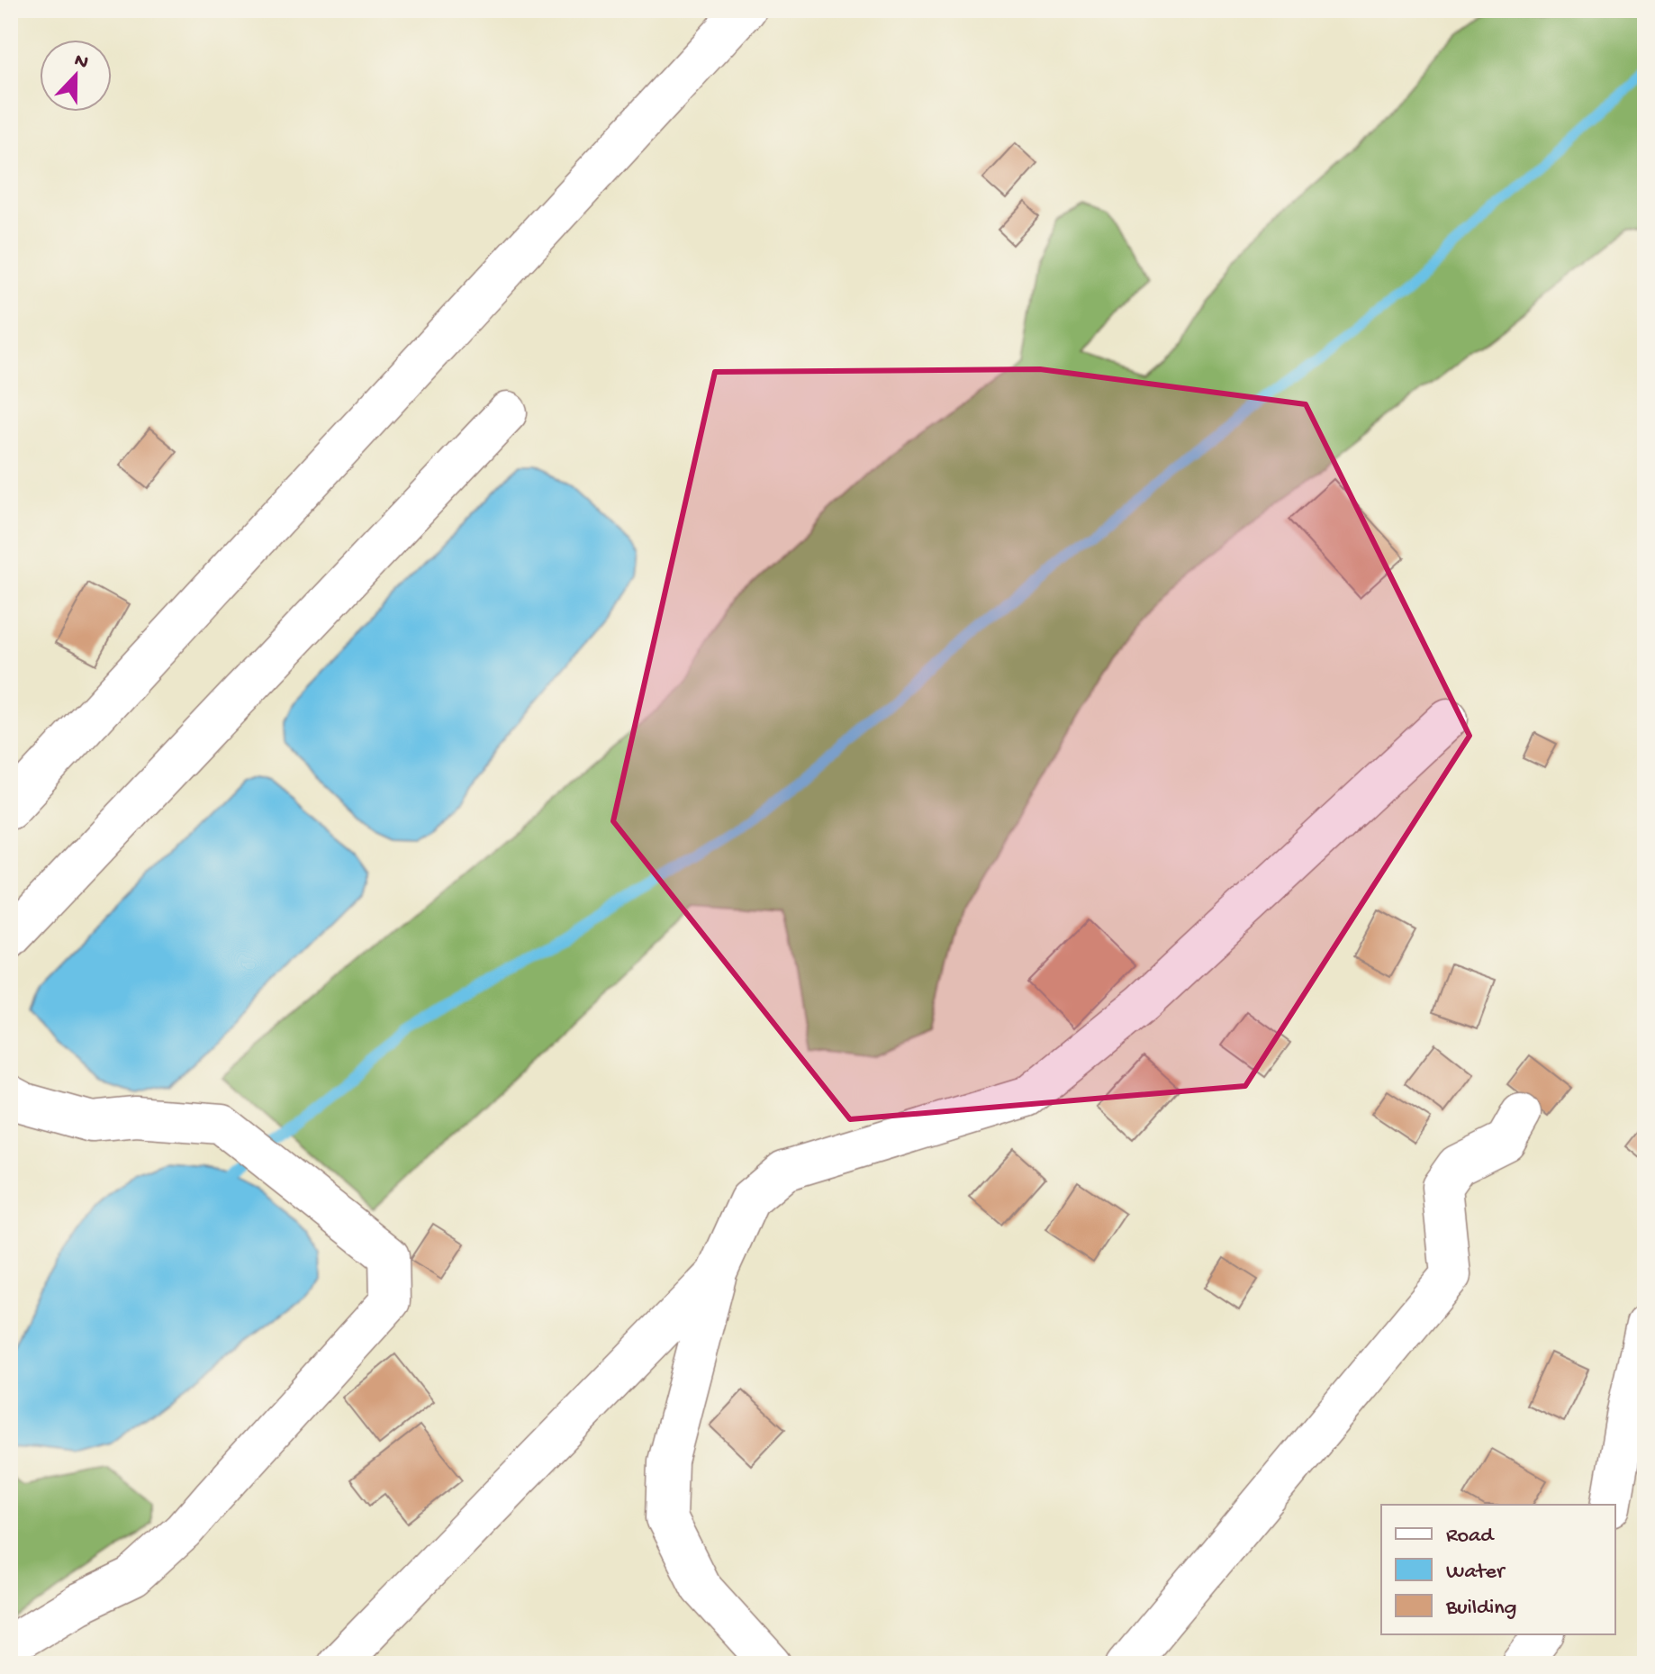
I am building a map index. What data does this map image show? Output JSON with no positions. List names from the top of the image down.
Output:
{
  "legend": ["Road", "Water", "Building"],
  "north": "top"
}
